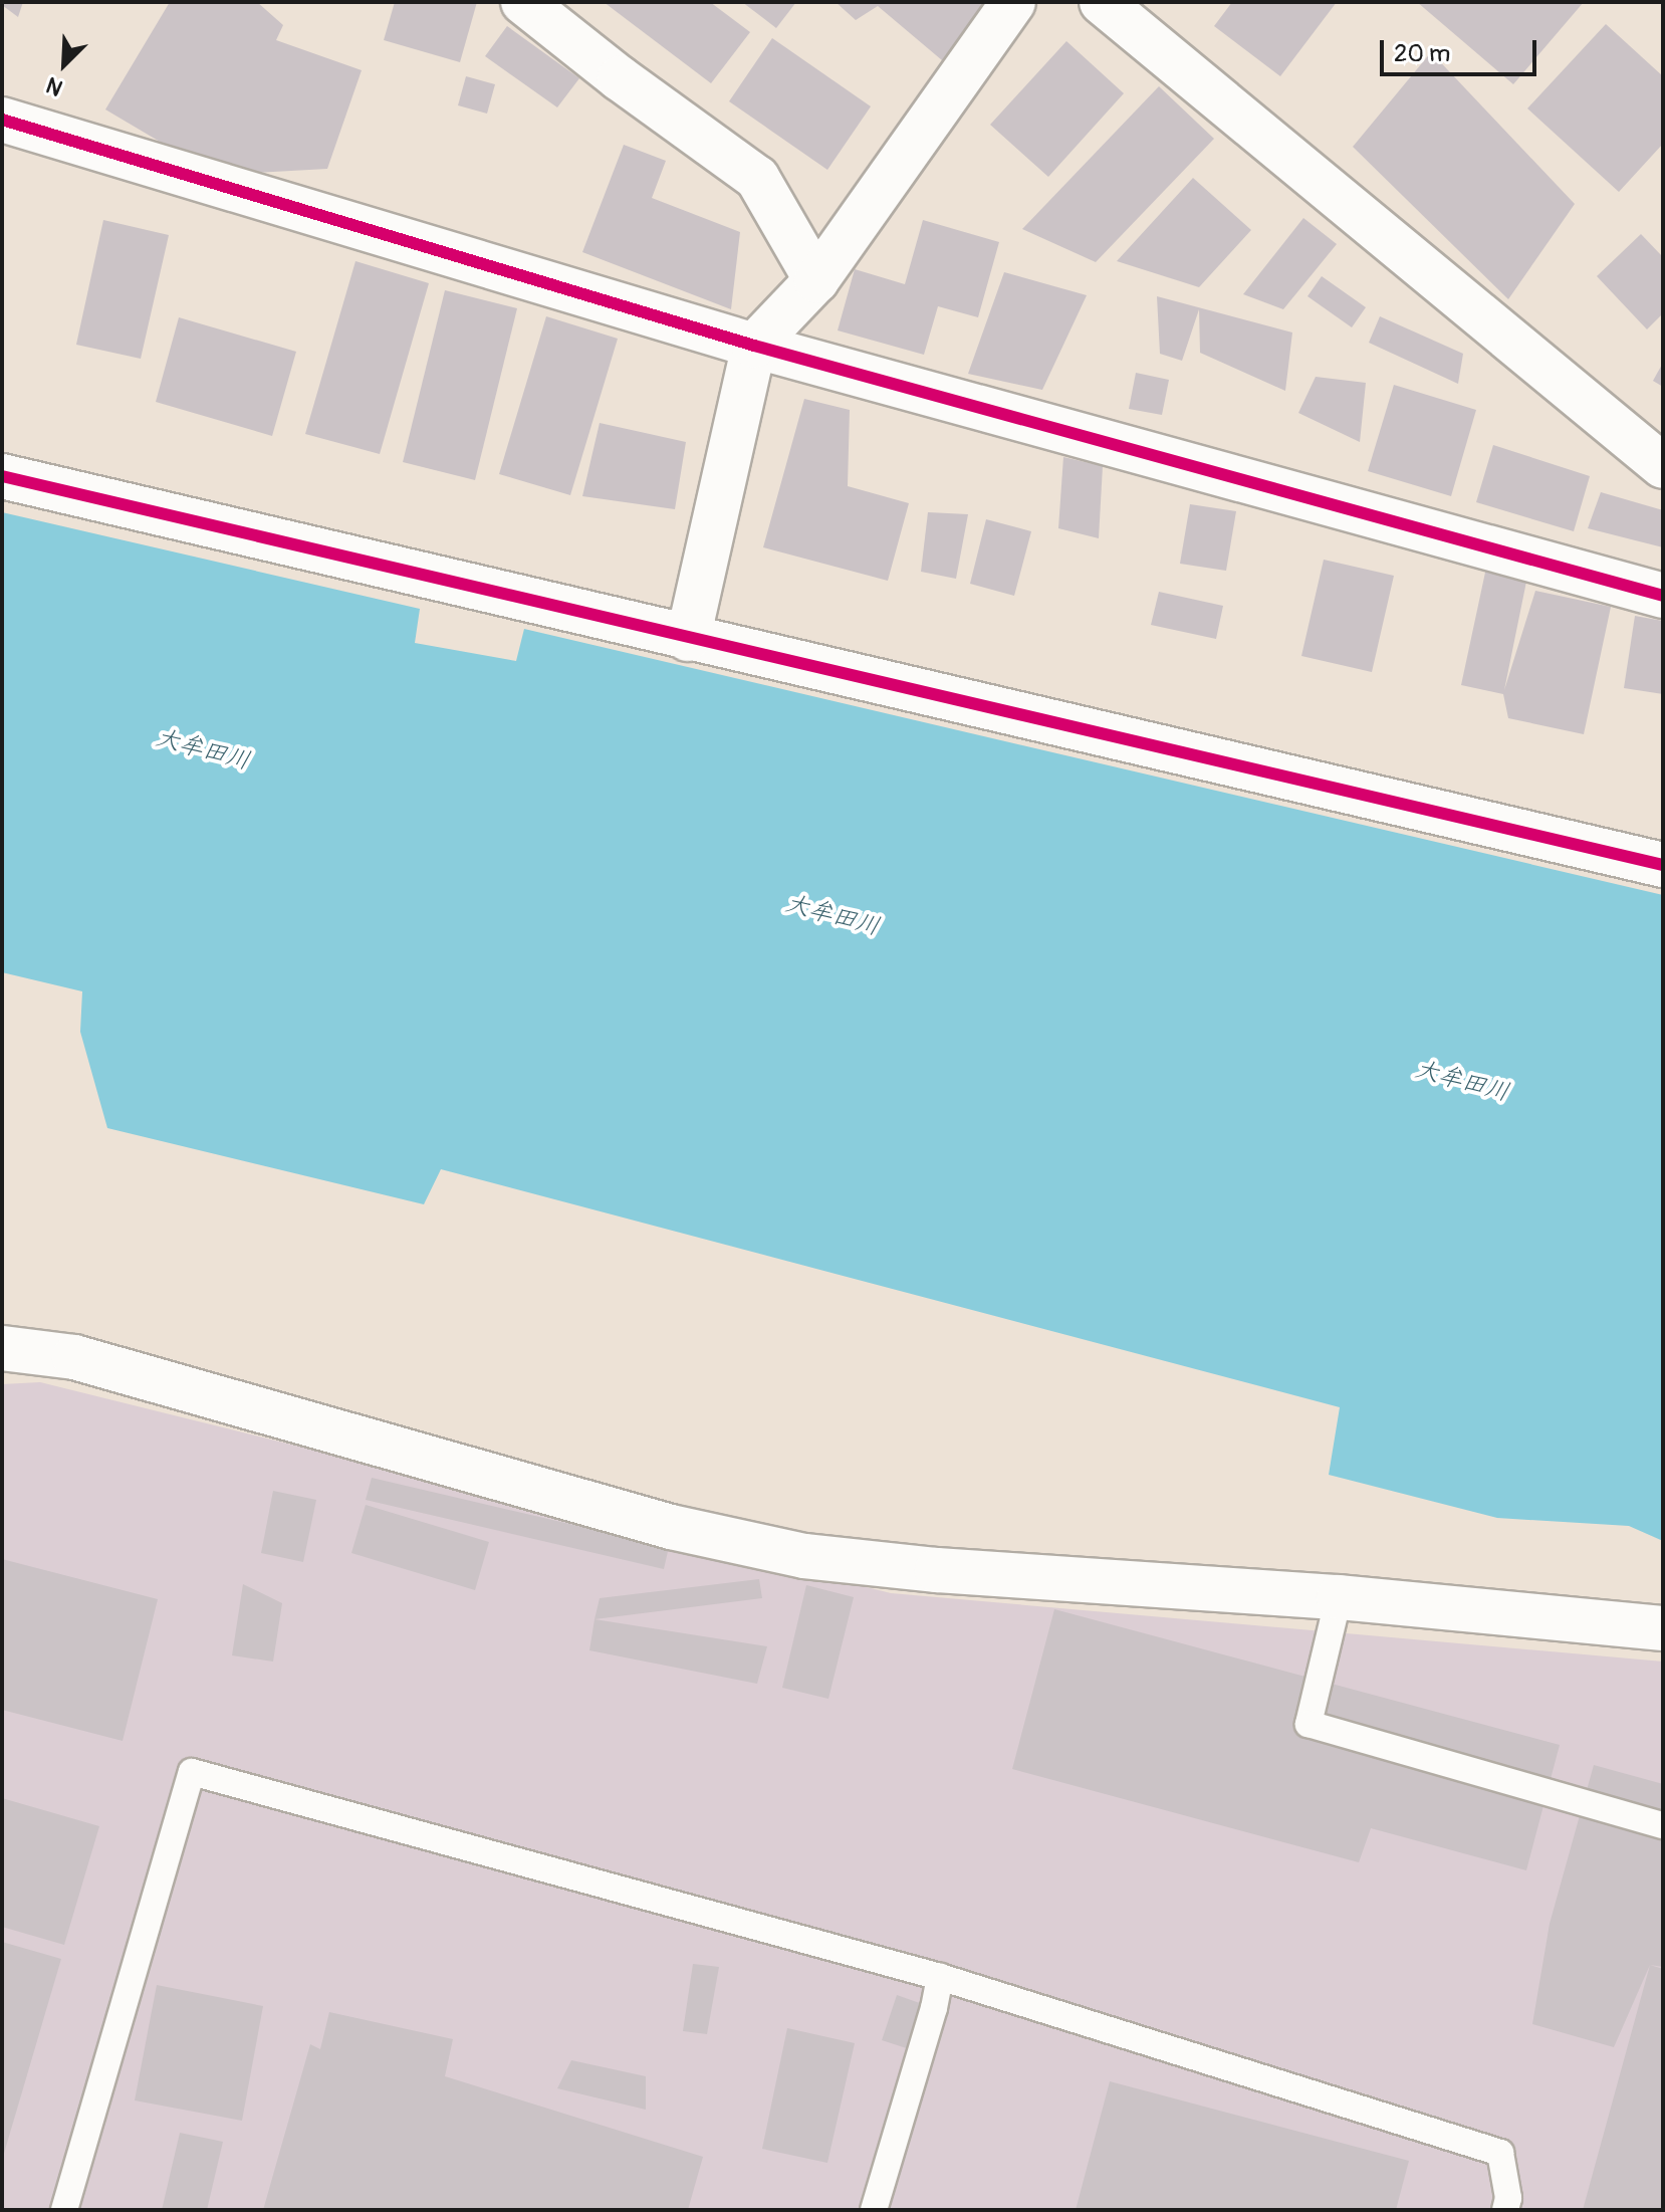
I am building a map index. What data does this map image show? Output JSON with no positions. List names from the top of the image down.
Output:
{
  "water": ["大牟田川"],
  "scale_bar": "20 m",
  "north": "bottom left"
}
